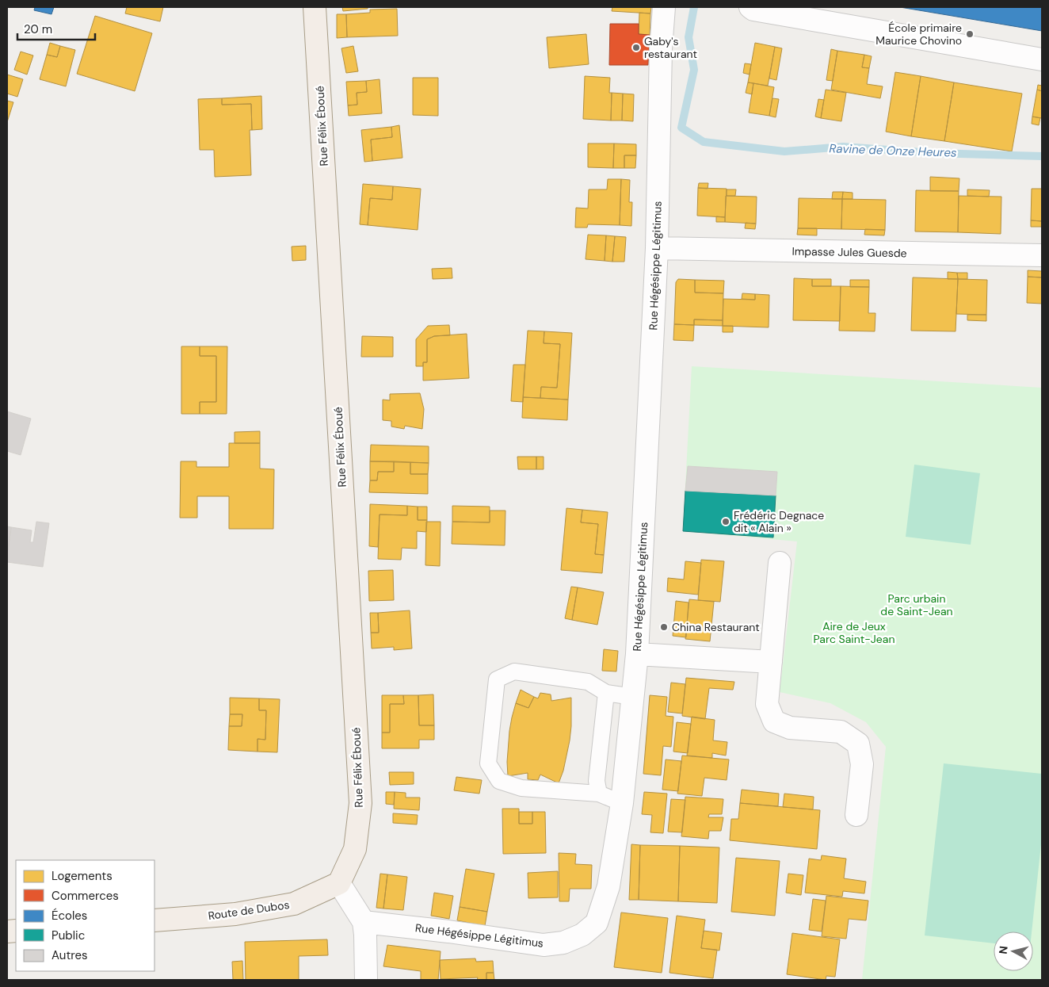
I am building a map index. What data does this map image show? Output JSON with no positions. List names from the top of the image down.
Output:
{
  "streets": {
    "main road": ["Rue Félix Éboué", "Route de Dubos"],
    "street": ["Impasse Jules Guesde", "Rue Hégésippe Légitimus"]
  },
  "crossings": [
    ["Rue Félix Éboué", "Route de Dubos"],
    ["Impasse Jules Guesde", "Rue Hégésippe Légitimus"]
  ],
  "water": ["Ravine de Onze Heures"],
  "parks": ["Parc urbain de Saint-Jean", "Aire de Jeux Parc Saint-Jean"],
  "places": [
    "École primaire Maurice Chovino",
    "Gaby's restaurant",
    "Frédéric Degnace dit « Alain »",
    "China Restaurant"
  ],
  "legend": [
    "Logements",
    "Commerces",
    "Écoles",
    "Public",
    "Autres"
  ],
  "scale_bar": "20 m",
  "north": "left"
}
